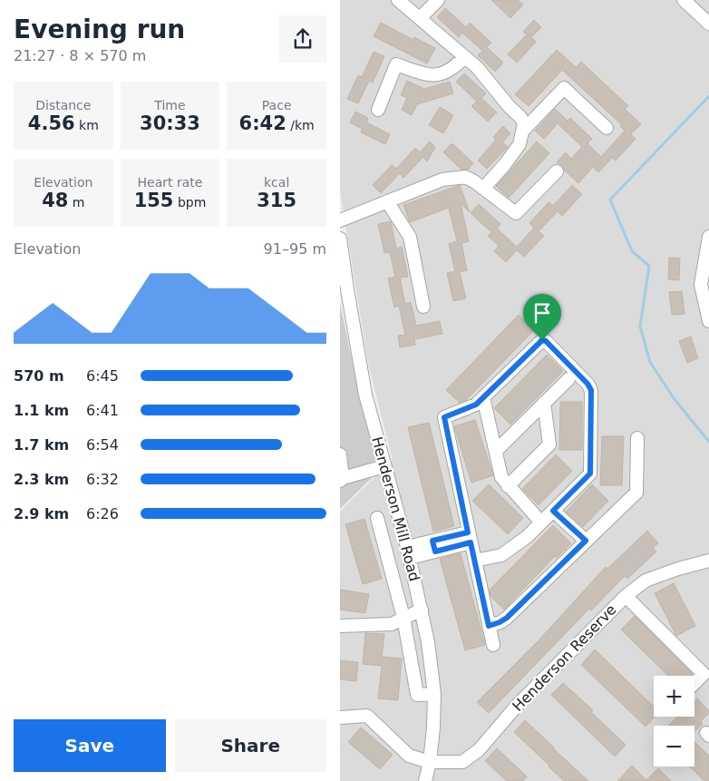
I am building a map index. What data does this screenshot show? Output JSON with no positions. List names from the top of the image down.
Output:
{
  "streets": {
    "street": ["Henderson Mill Road", "Henderson Reserve"]
  },
  "crossings": [
    ["Henderson Mill Road", "Henderson Reserve"]
  ],
  "page": {
    "heading": ["Evening run", "21:27 · 8 × 570 m"],
    "stats": [
      ["Distance", "4.56 km"],
      ["Time", "30:33"],
      ["Pace", "6:42 /km"],
      ["Elevation", "48 m"],
      ["Heart rate", "155 bpm"],
      ["kcal", "315"]
    ],
    "chart": ["Elevation", "91–95 m"],
    "list": [
      {
        "name": "570 m",
        "note": "6:45"
      },
      {
        "name": "1.1 km",
        "note": "6:41"
      },
      {
        "name": "1.7 km",
        "note": "6:54"
      },
      {
        "name": "2.3 km",
        "note": "6:32"
      },
      {
        "name": "2.9 km",
        "note": "6:26"
      }
    ],
    "map_buttons": ["+", "−"],
    "buttons": ["Save", "Share"]
  }
}
